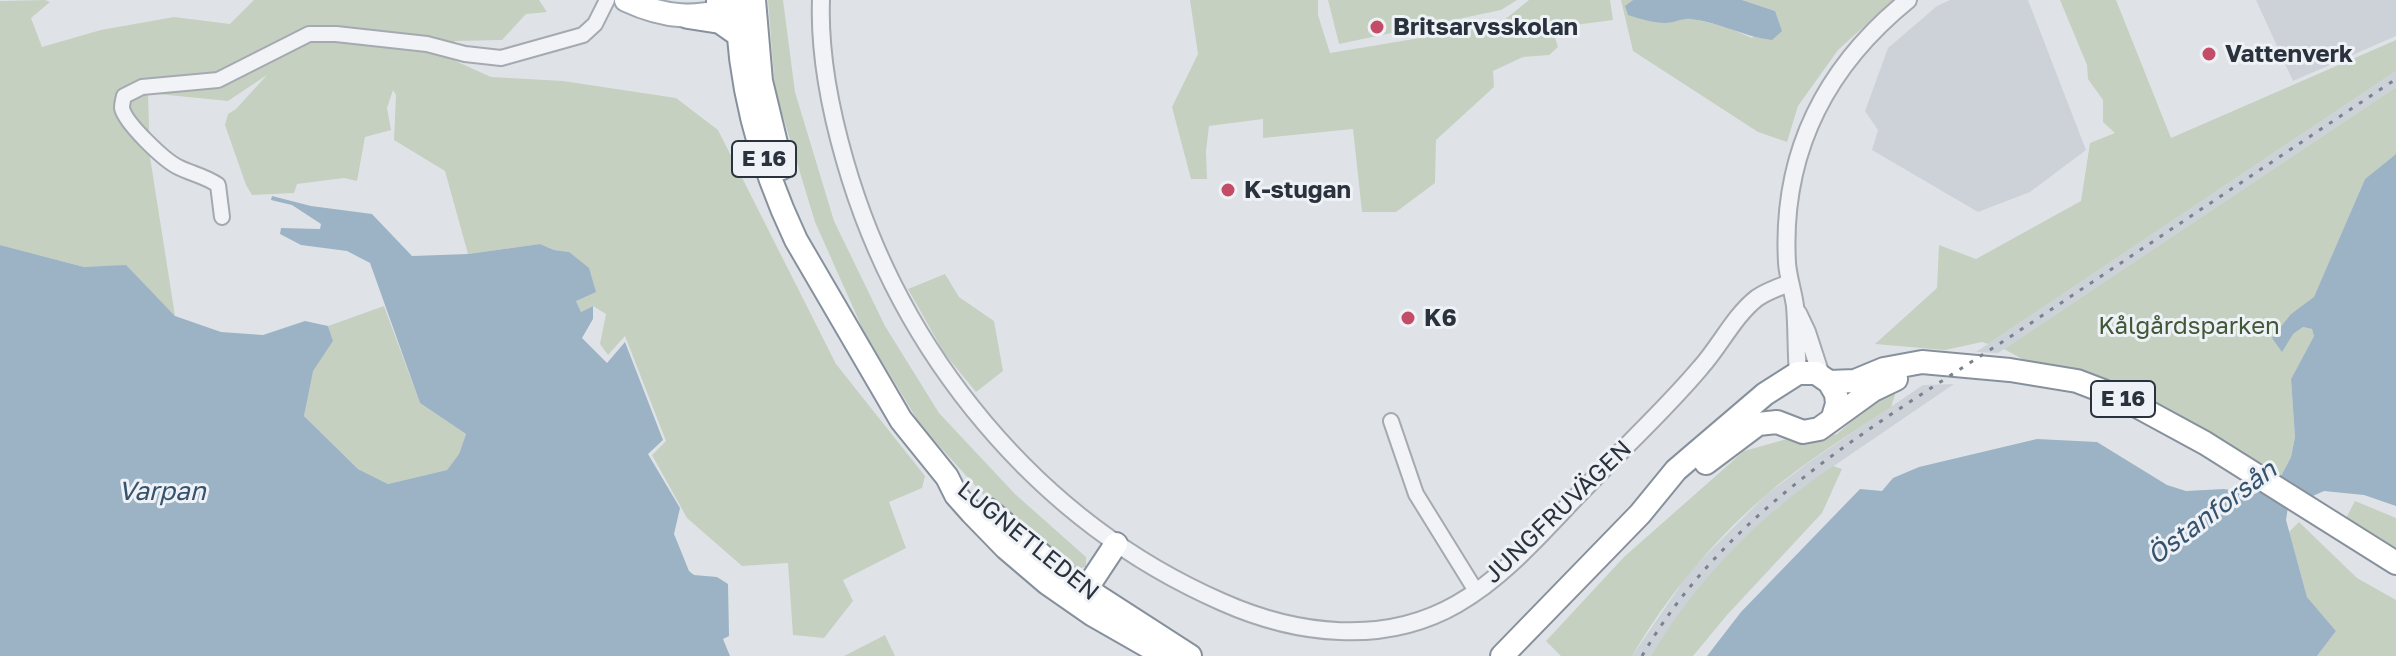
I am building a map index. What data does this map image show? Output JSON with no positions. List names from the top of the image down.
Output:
{
  "streets": {
    "main road": ["E 16", "LUGNETLEDEN"],
    "street": ["JUNGFRUVÄGEN"]
  },
  "water": ["Varpan", "Östanforsån"],
  "parks": ["Kålgårdsparken"],
  "places": [
    "Britsarvsskolan",
    "Vattenverk",
    "K-stugan",
    "K6"
  ]
}
